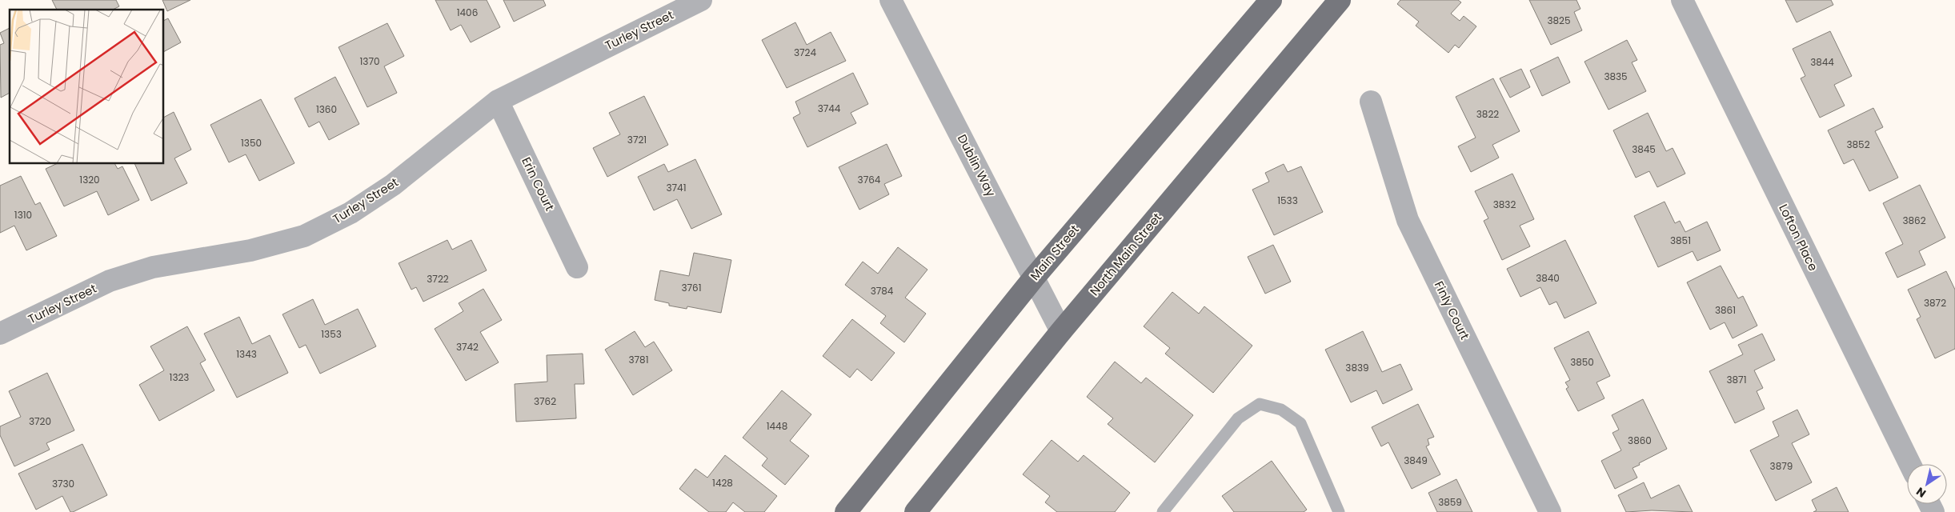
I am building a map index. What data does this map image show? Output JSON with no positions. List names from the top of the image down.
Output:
{
  "streets": {
    "main road": ["Main Street", "North Main Street"],
    "street": [
      "Turley Street",
      "Dublin Way",
      "Erin Court",
      "Lofton Place",
      "Finly Court"
    ]
  },
  "crossings": [
    ["Turley Street", "Erin Court"],
    ["Dublin Way", "Main Street"],
    ["Dublin Way", "North Main Street"]
  ],
  "house_numbers": [
    "1406",
    "3825",
    "3724",
    "1370",
    "3844",
    "3835",
    "3744",
    "1360",
    "3822",
    "3721",
    "1350",
    "3852",
    "3845",
    "1320",
    "3764",
    "3741",
    "1533",
    "3832",
    "1310",
    "3862",
    "3851",
    "3840",
    "3722",
    "3761",
    "3784",
    "3872",
    "3861",
    "1353",
    "3742",
    "1343",
    "3781",
    "3850",
    "3839",
    "1323",
    "3871",
    "3762",
    "3720",
    "1448",
    "3860",
    "3849",
    "3879",
    "1428",
    "3730",
    "3859"
  ],
  "north": "bottom left"
}
